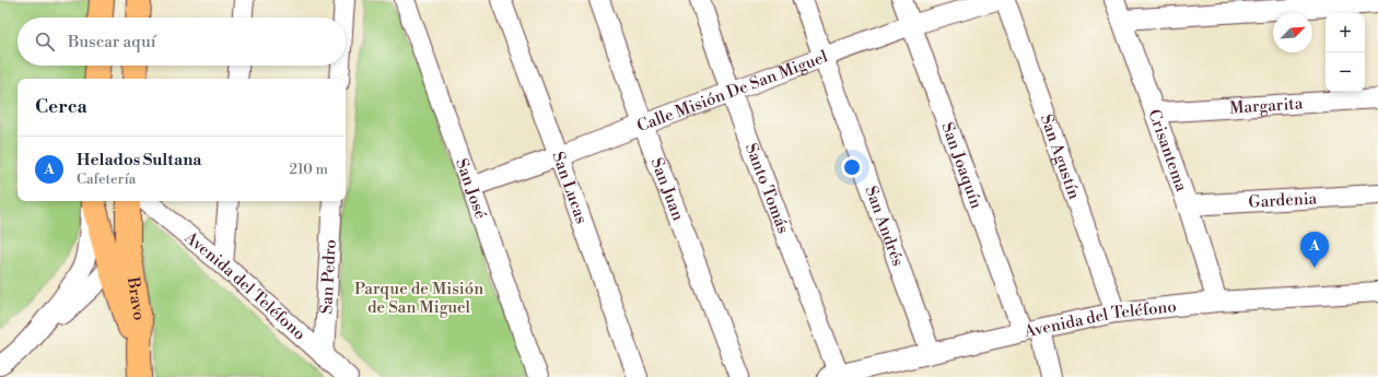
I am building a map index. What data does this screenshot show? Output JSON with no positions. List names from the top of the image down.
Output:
{
  "streets": {
    "main road": ["Bravo"],
    "street": [
      "Calle Misión De San Miguel",
      "Margarita",
      "Crisantema",
      "San Agustín",
      "San Joaquín",
      "San Lucas",
      "Santo Tomás",
      "San José",
      "San Juan",
      "Gardenia",
      "San Andrés",
      "San Pedro",
      "Avenida del Teléfono"
    ]
  },
  "crossings": [
    ["Calle Misión De San Miguel", "San Joaquín"],
    ["Calle Misión De San Miguel", "San Lucas"],
    ["Calle Misión De San Miguel", "Santo Tomás"],
    ["Calle Misión De San Miguel", "San José"],
    ["Calle Misión De San Miguel", "San Juan"],
    ["Calle Misión De San Miguel", "San Andrés"],
    ["Margarita", "Crisantema"],
    ["Crisantema", "Gardenia"],
    ["Crisantema", "Avenida del Teléfono"],
    ["San Agustín", "Avenida del Teléfono"],
    ["San Joaquín", "Avenida del Teléfono"],
    ["Santo Tomás", "Avenida del Teléfono"],
    ["San Andrés", "Avenida del Teléfono"],
    ["San Pedro", "Avenida del Teléfono"]
  ],
  "parks": ["Parque de Misión de San Miguel"],
  "north": "top right",
  "page": {
    "map_buttons": ["+", "−"],
    "search": "Buscar aquí",
    "heading": "Cerca",
    "list": [
      {
        "mark": "A",
        "name": "Helados Sultana",
        "note": "Cafetería",
        "value": "210 m"
      }
    ],
    "pins": "A"
  }
}
